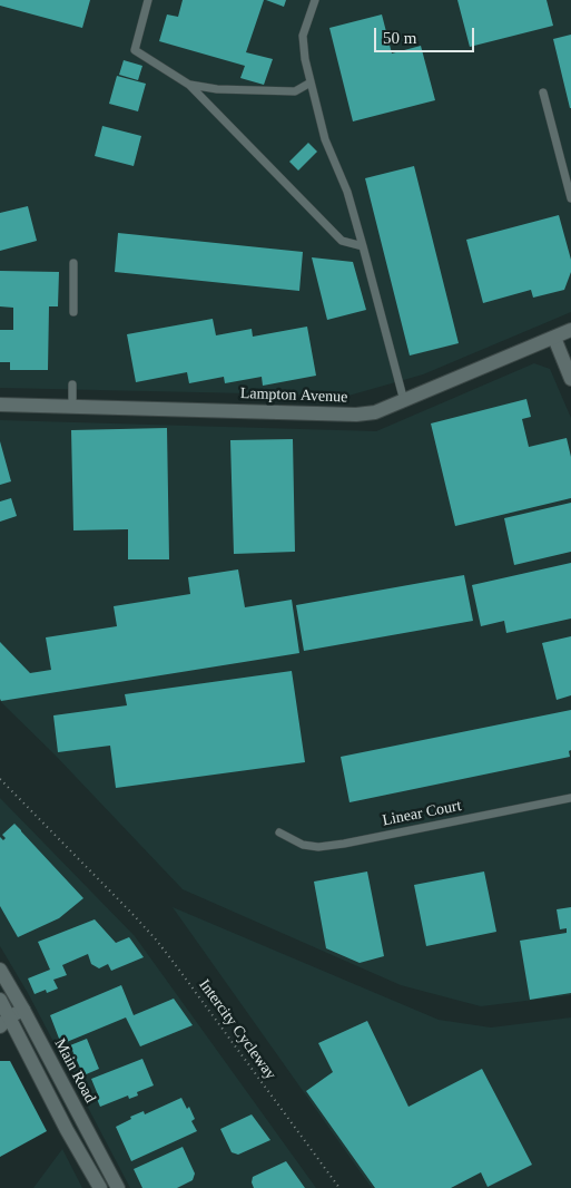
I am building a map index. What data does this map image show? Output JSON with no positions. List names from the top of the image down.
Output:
{
  "streets": {
    "street": ["Lampton Avenue", "Main Road"],
    "lane": ["Linear Court"],
    "path": ["Intercity Cycleway"]
  },
  "scale_bar": "50 m"
}
